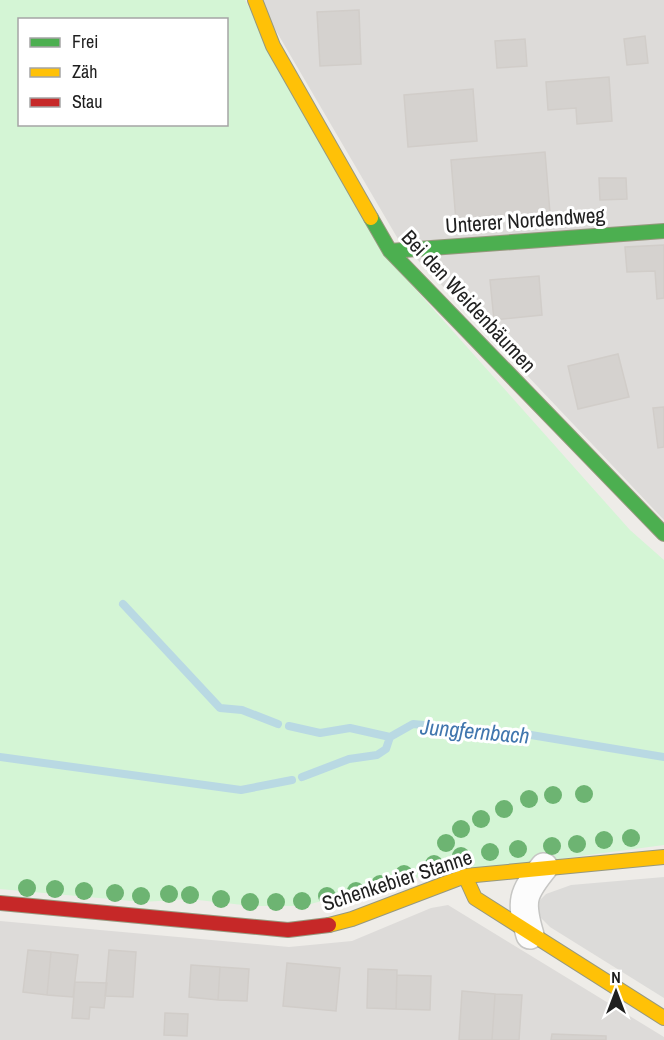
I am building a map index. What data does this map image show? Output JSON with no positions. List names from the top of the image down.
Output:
{
  "streets": {
    "street": ["Unterer Nordendweg", "Bei den Weidenbäumen", "Schenkebier Stanne"]
  },
  "crossings": [
    ["Unterer Nordendweg", "Bei den Weidenbäumen"]
  ],
  "water": ["Jungfernbach"],
  "legend": ["Frei", "Zäh", "Stau"],
  "north": "top"
}
